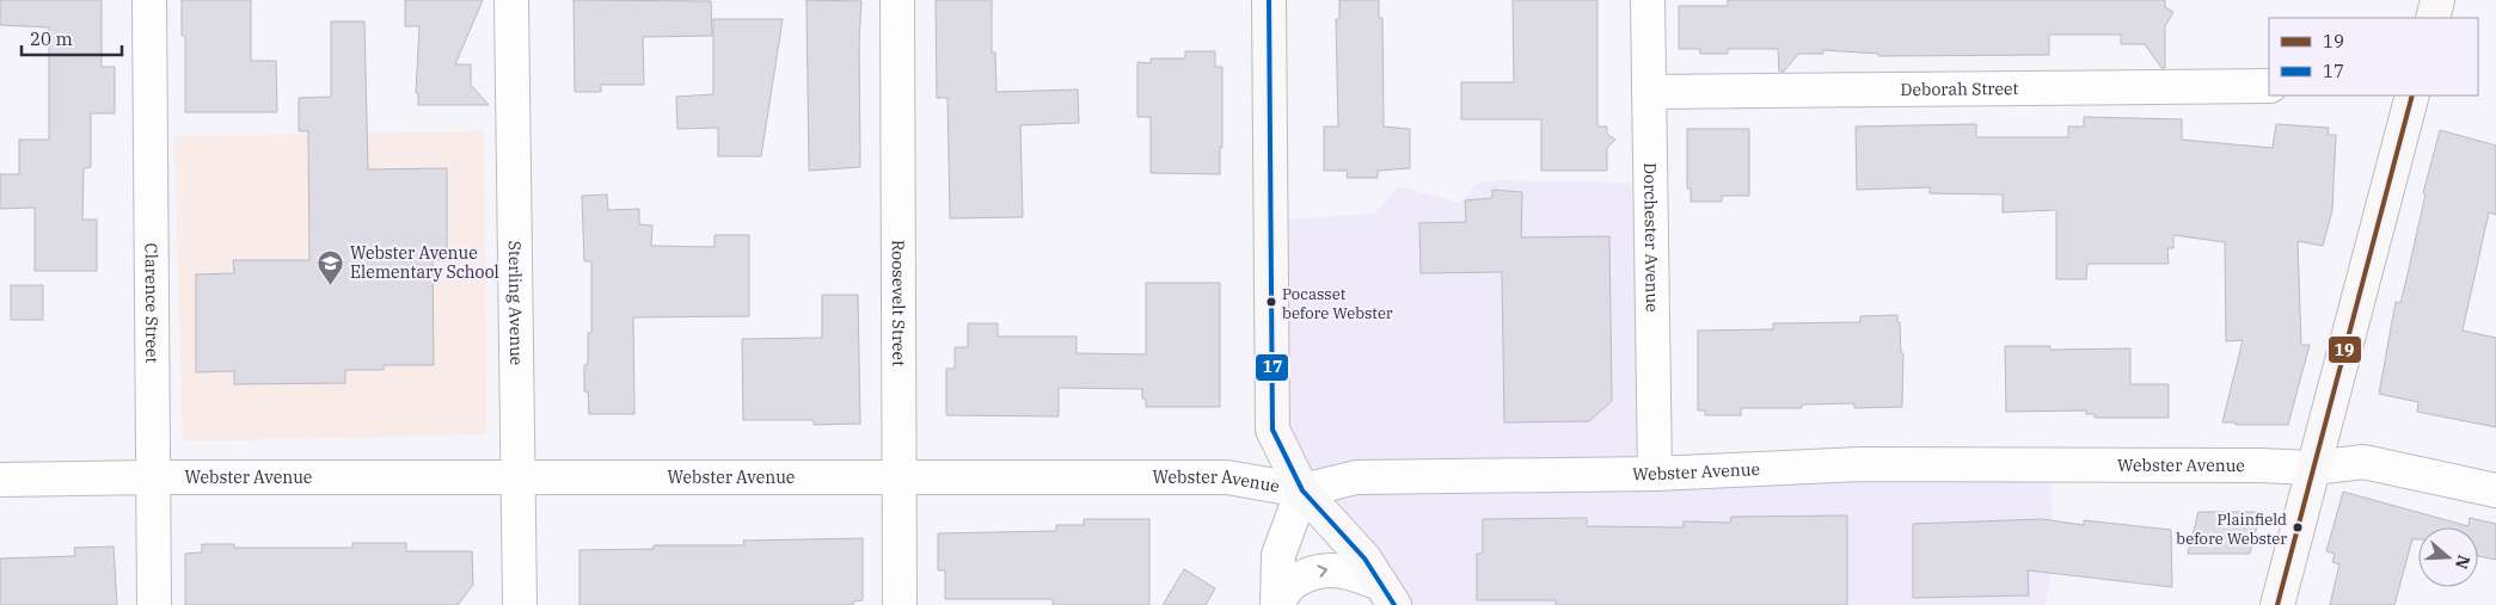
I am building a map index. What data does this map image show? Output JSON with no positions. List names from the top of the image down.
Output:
{
  "streets": {
    "street": [
      "Deborah Street",
      "Dorchester Avenue",
      "Clarence Street",
      "Sterling Avenue",
      "Roosevelt Street",
      "Webster Avenue"
    ]
  },
  "crossings": [
    ["Deborah Street", "Dorchester Avenue"],
    ["Dorchester Avenue", "Webster Avenue"],
    ["Clarence Street", "Webster Avenue"],
    ["Sterling Avenue", "Webster Avenue"],
    ["Roosevelt Street", "Webster Avenue"]
  ],
  "places": {
    "school or university": ["Webster Avenue Elementary School"],
    "other": ["Pocasset before Webster", "Plainfield before Webster"]
  },
  "lines": ["transit line 17", "transit line 19"],
  "legend": ["19", "17"],
  "scale_bar": "20 m",
  "north": "right"
}
